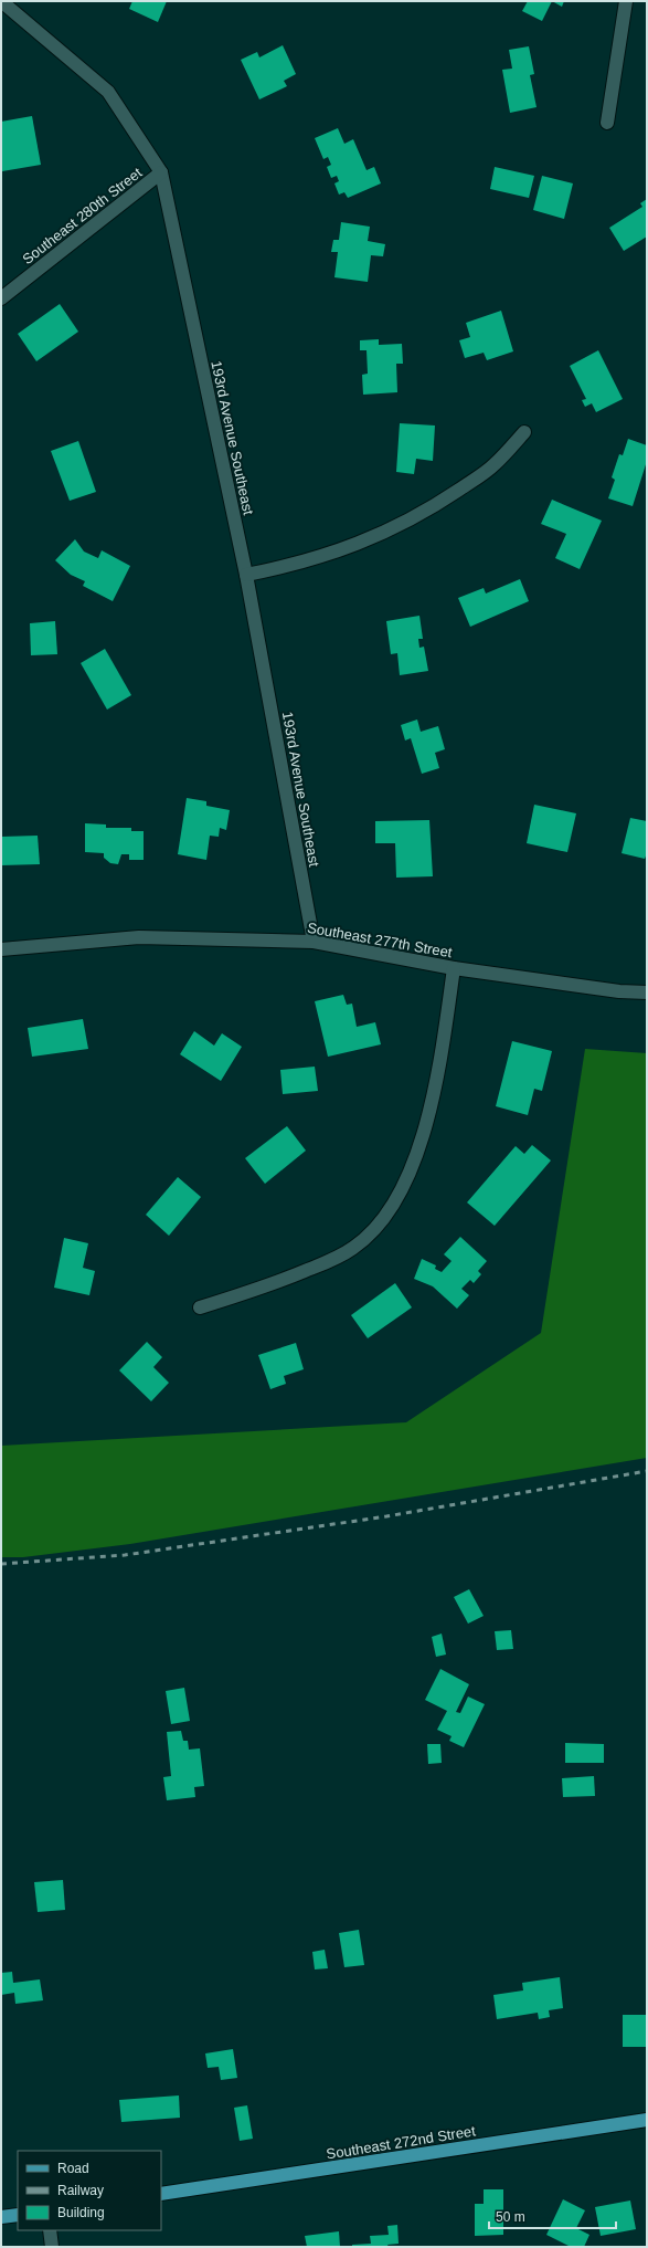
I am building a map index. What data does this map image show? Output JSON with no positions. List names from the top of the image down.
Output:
{
  "streets": {
    "main road": ["Southeast 272nd Street"],
    "street": ["Southeast 280th Street", "193rd Avenue Southeast", "Southeast 277th Street"]
  },
  "crossings": [
    ["Southeast 280th Street", "193rd Avenue Southeast"],
    ["193rd Avenue Southeast", "Southeast 277th Street"]
  ],
  "legend": ["Road", "Railway", "Building"],
  "scale_bar": "50 m"
}
